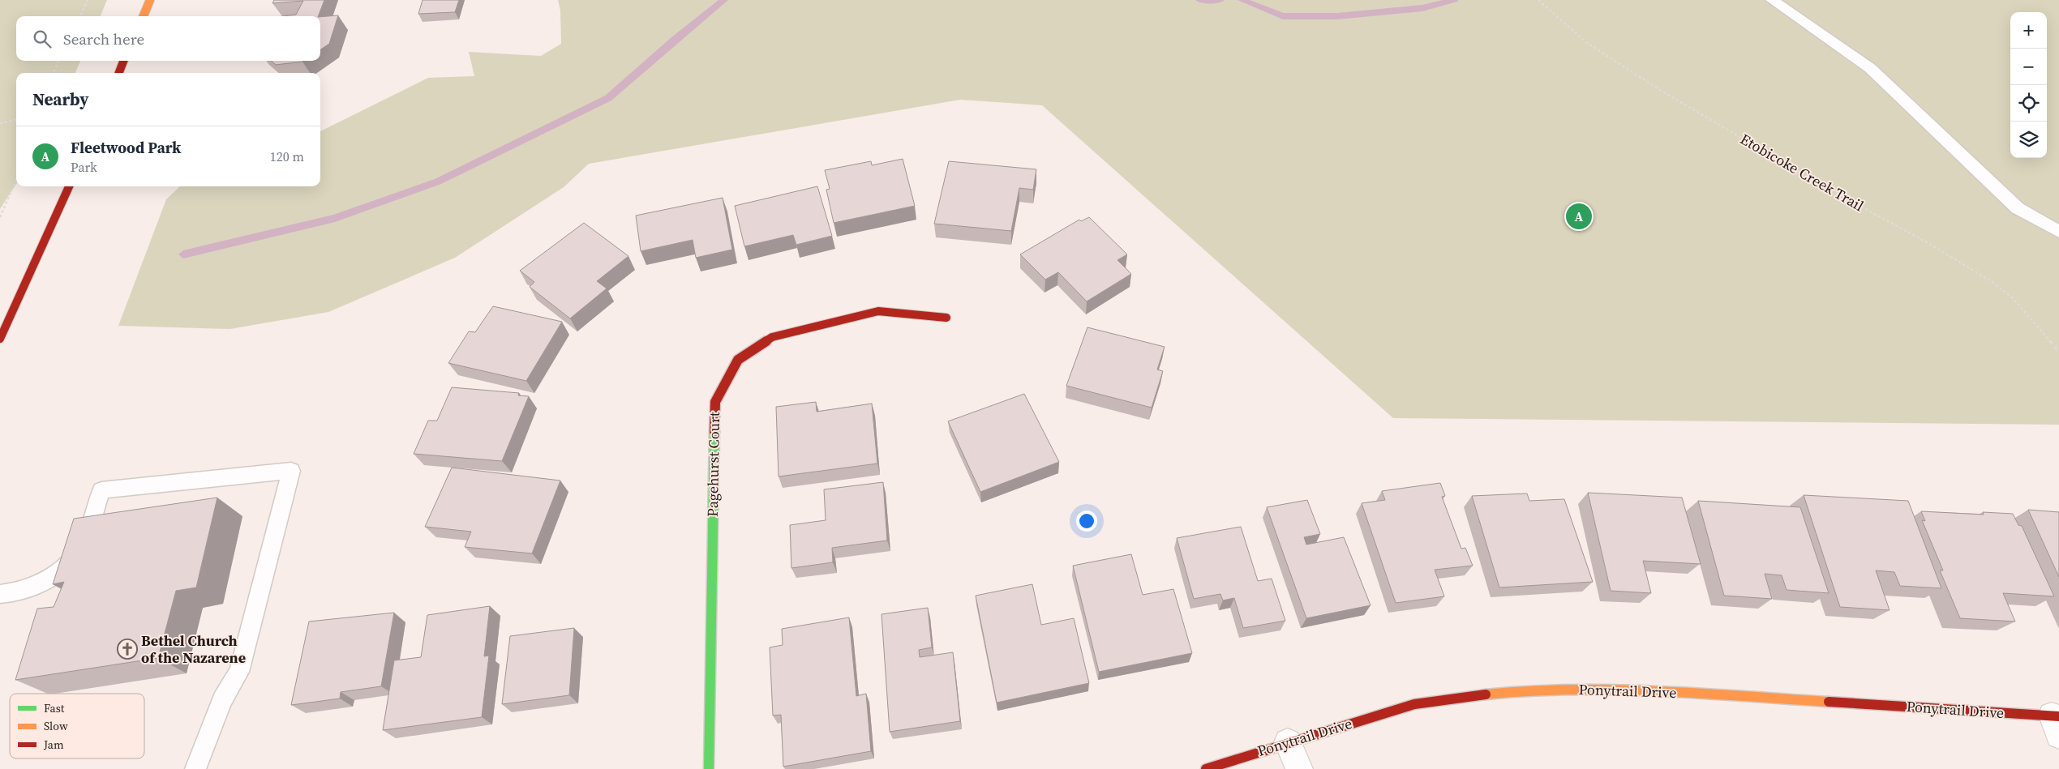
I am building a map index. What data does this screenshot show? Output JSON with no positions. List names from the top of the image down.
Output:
{
  "streets": {
    "street": ["Pagehurst Court", "Ponytrail Drive"],
    "path": ["Etobicoke Creek Trail"]
  },
  "places": {
    "church": ["Bethel Church of the Nazarene"]
  },
  "legend": ["Fast", "Slow", "Jam"],
  "page": {
    "map_buttons": ["+", "−"],
    "search": "Search here",
    "heading": "Nearby",
    "list": [
      {
        "mark": "A",
        "name": "Fleetwood Park",
        "note": "Park",
        "value": "120 m"
      }
    ],
    "pins": "A"
  }
}
